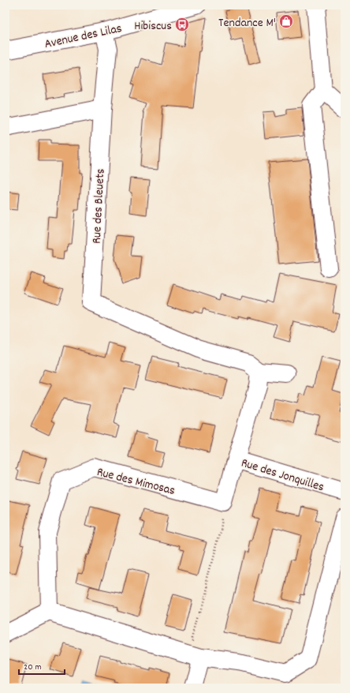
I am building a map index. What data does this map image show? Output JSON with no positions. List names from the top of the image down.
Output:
{
  "streets": {
    "street": [
      "Avenue des Lilas",
      "Rue des Bleuets",
      "Rue des Jonquilles",
      "Rue des Mimosas"
    ]
  },
  "crossings": [
    ["Avenue des Lilas", "Rue des Bleuets"],
    ["Rue des Bleuets", "Rue des Jonquilles"]
  ],
  "places": {
    "shop": ["Tendance M'"],
    "bus stop": ["Hibiscus"]
  },
  "scale_bar": "20 m"
}
